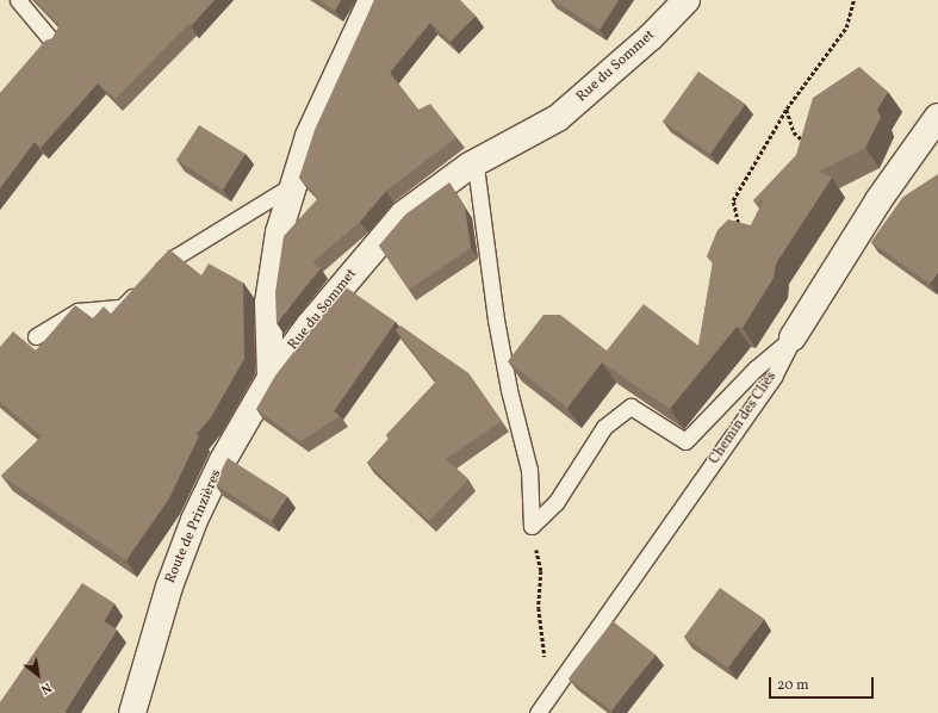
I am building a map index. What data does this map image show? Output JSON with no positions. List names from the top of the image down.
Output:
{
  "streets": {
    "street": ["Rue du Sommet", "Chemin des Clies", "Route de Prinzières"]
  },
  "crossings": [
    ["Rue du Sommet", "Route de Prinzières"]
  ],
  "scale_bar": "20 m",
  "north": "bottom right"
}
